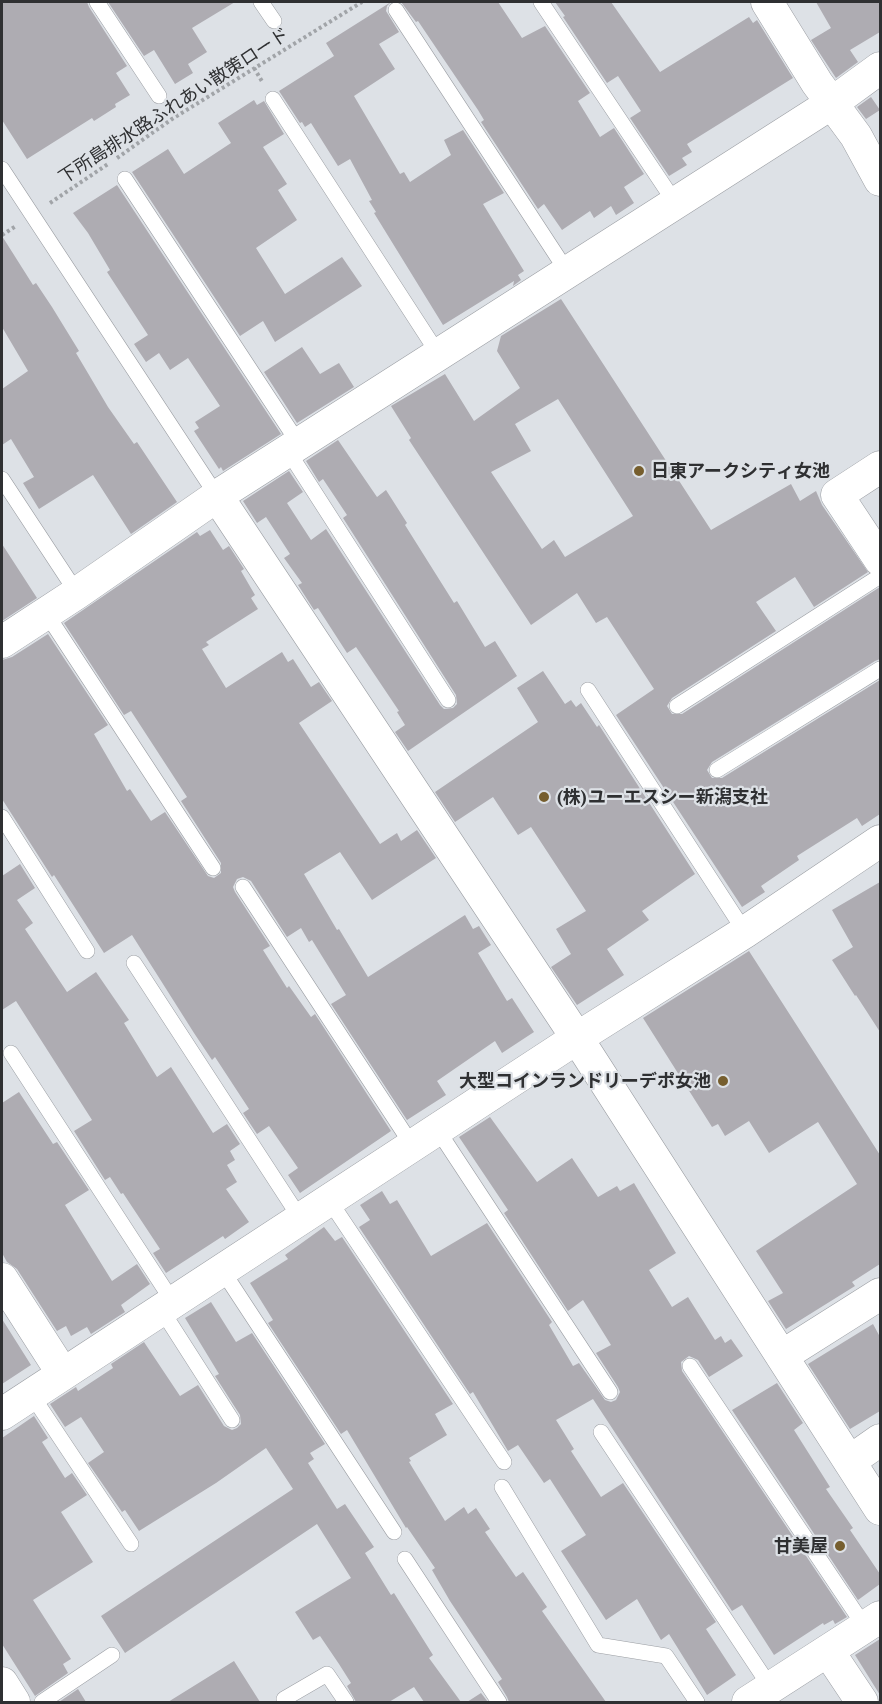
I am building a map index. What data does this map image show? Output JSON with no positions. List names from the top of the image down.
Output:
{
  "streets": {
    "path": ["下所島排水路ふれあい散策ロード"]
  },
  "places": [
    "日東アークシティ女池",
    "(株)ユーエスシー新潟支社",
    "大型コインランドリーデポ女池",
    "甘美屋"
  ]
}
